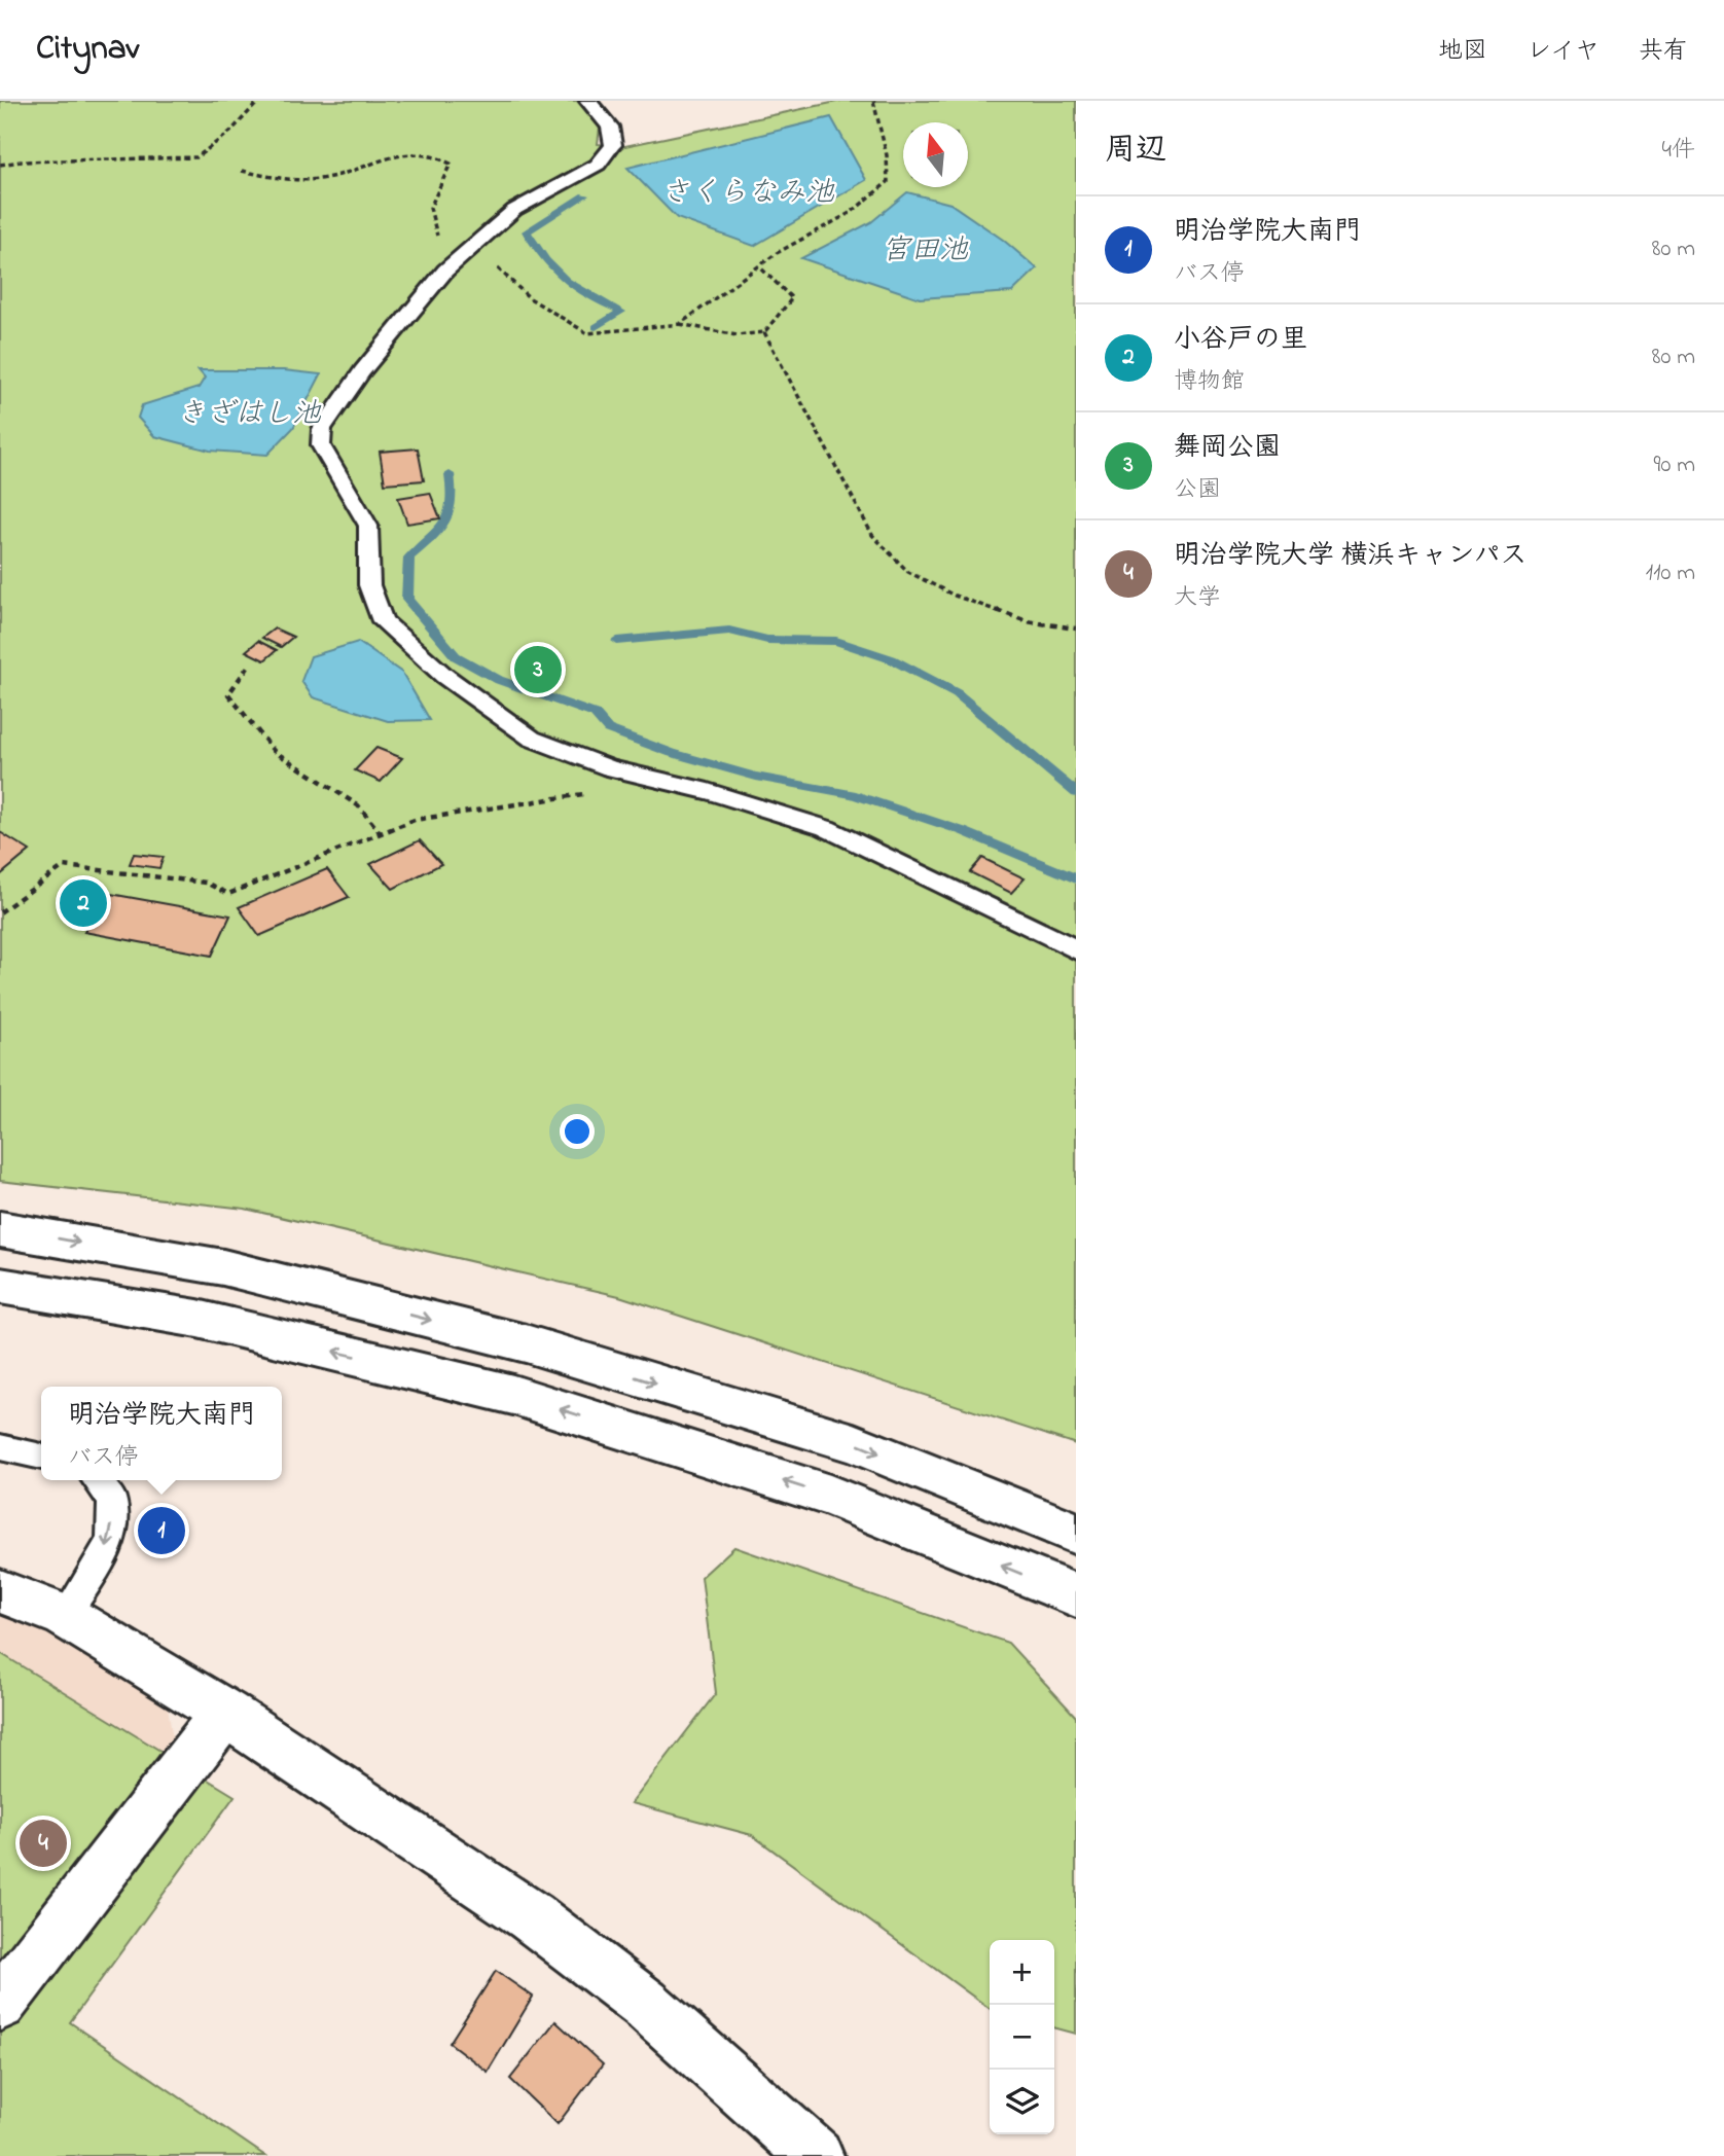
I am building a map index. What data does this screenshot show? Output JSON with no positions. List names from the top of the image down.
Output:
{
  "water": ["さくらなみ池", "宮田池", "きざはし池"],
  "north": "top",
  "page": {
    "header": "Citynav",
    "nav": ["地図", "レイヤ", "共有"],
    "heading": ["周辺", "4件"],
    "list": [
      {
        "mark": "1",
        "name": "明治学院大南門",
        "note": "バス停",
        "value": "80 m"
      },
      {
        "mark": "2",
        "name": "小谷戸の里",
        "note": "博物館",
        "value": "80 m"
      },
      {
        "mark": "3",
        "name": "舞岡公園",
        "note": "公園",
        "value": "90 m"
      },
      {
        "mark": "4",
        "name": "明治学院大学 横浜キャンパス",
        "note": "大学",
        "value": "110 m"
      }
    ],
    "pins": [
      "3",
      "2",
      "1",
      "4"
    ],
    "popup": ["明治学院大南門", "バス停"],
    "map_buttons": ["+", "−"]
  }
}
